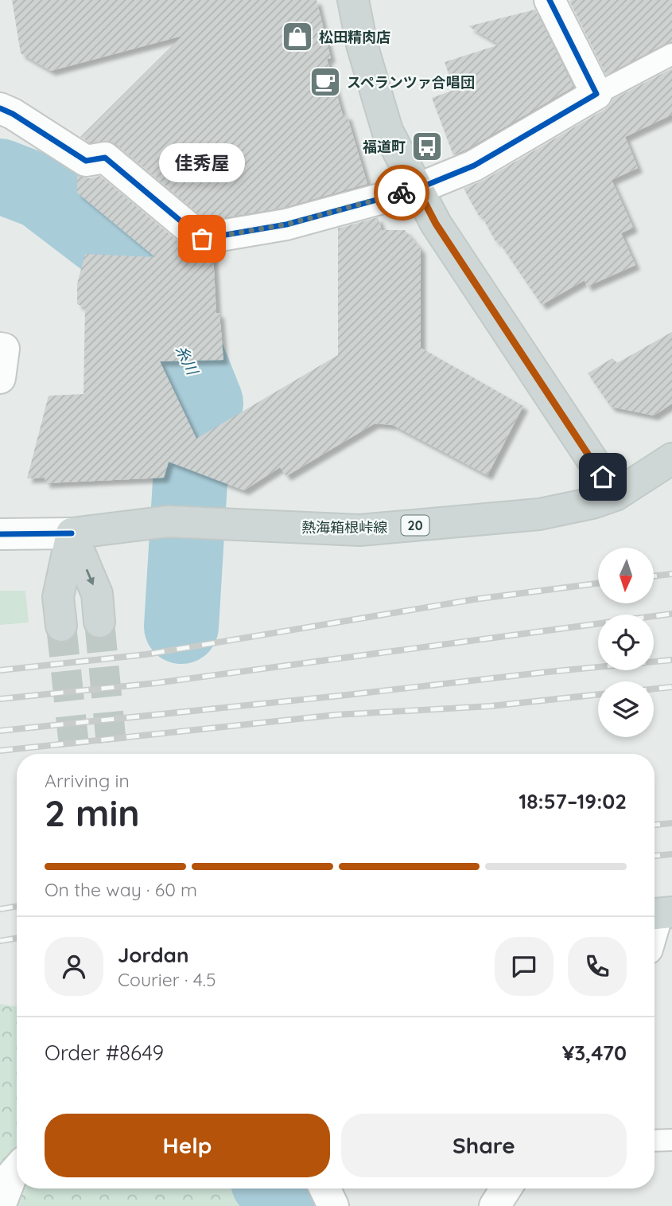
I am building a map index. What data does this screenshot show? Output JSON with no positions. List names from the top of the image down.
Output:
{
  "streets": {
    "main road": ["20", "熱海箱根峠線"]
  },
  "water": ["糸川"],
  "places": {
    "shop": ["松田精肉店"],
    "cafe": ["スペランツァ合唱団"],
    "bus stop": ["福道町"],
    "other": ["佳秀屋"]
  },
  "north": "bottom",
  "page": {
    "bubble": "佳秀屋",
    "heading": ["2 min", "Arriving in", "18:57–19:02"],
    "panel": [
      "Jordan",
      "Courier · 4.5",
      "Order #8649",
      "¥3,470"
    ],
    "bar": "On the way · 60 m",
    "buttons": ["Help", "Share"]
  }
}
